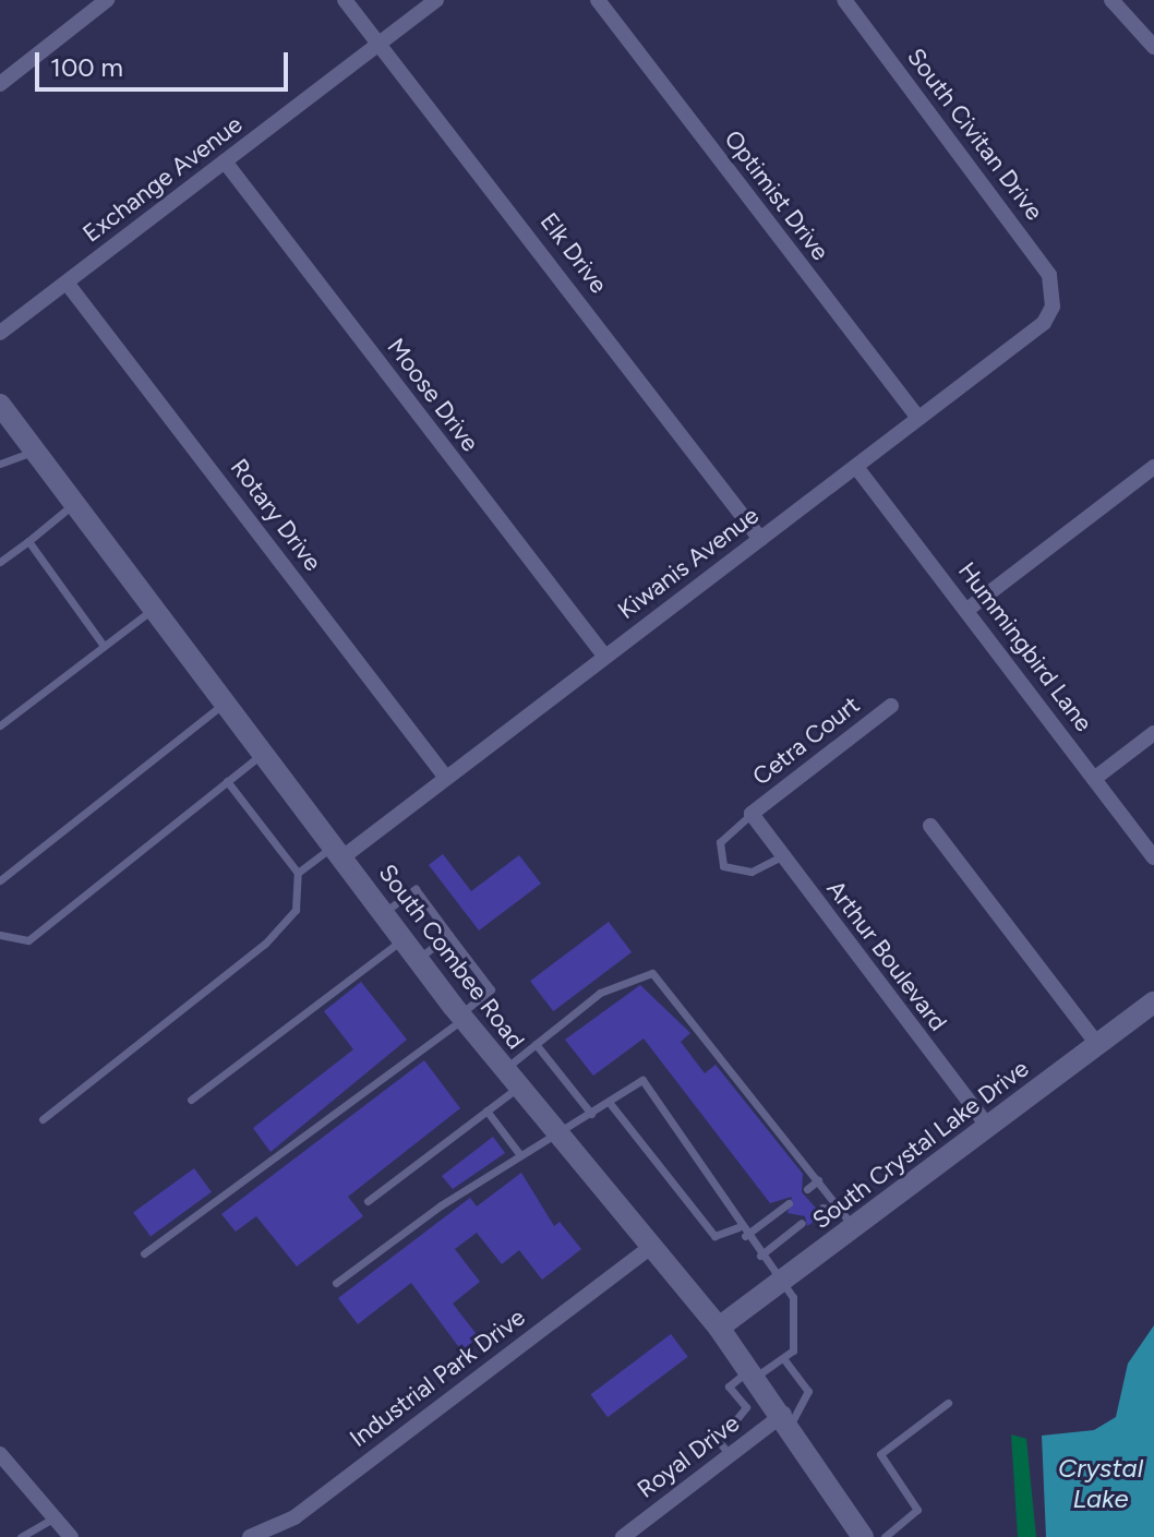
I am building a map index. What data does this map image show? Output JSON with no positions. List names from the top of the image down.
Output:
{
  "streets": {
    "main road": ["South Combee Road", "South Crystal Lake Drive"],
    "street": [
      "South Civitan Drive",
      "Exchange Avenue",
      "Optimist Drive",
      "Elk Drive",
      "Moose Drive",
      "Rotary Drive",
      "Kiwanis Avenue",
      "Hummingbird Lane",
      "Cetra Court",
      "Arthur Boulevard",
      "Industrial Park Drive",
      "Royal Drive"
    ]
  },
  "crossings": [
    ["South Civitan Drive", "Kiwanis Avenue"],
    ["Exchange Avenue", "Elk Drive"],
    ["Exchange Avenue", "Moose Drive"],
    ["Exchange Avenue", "Rotary Drive"],
    ["Optimist Drive", "Kiwanis Avenue"],
    ["Elk Drive", "Kiwanis Avenue"],
    ["Moose Drive", "Kiwanis Avenue"],
    ["Rotary Drive", "Kiwanis Avenue"],
    ["Kiwanis Avenue", "Hummingbird Lane"],
    ["Kiwanis Avenue", "South Combee Road"],
    ["Cetra Court", "Arthur Boulevard"],
    ["Arthur Boulevard", "South Crystal Lake Drive"],
    ["South Combee Road", "South Crystal Lake Drive"],
    ["South Combee Road", "Industrial Park Drive"],
    ["South Combee Road", "Royal Drive"]
  ],
  "water": ["Crystal Lake"],
  "scale_bar": "100 m"
}
